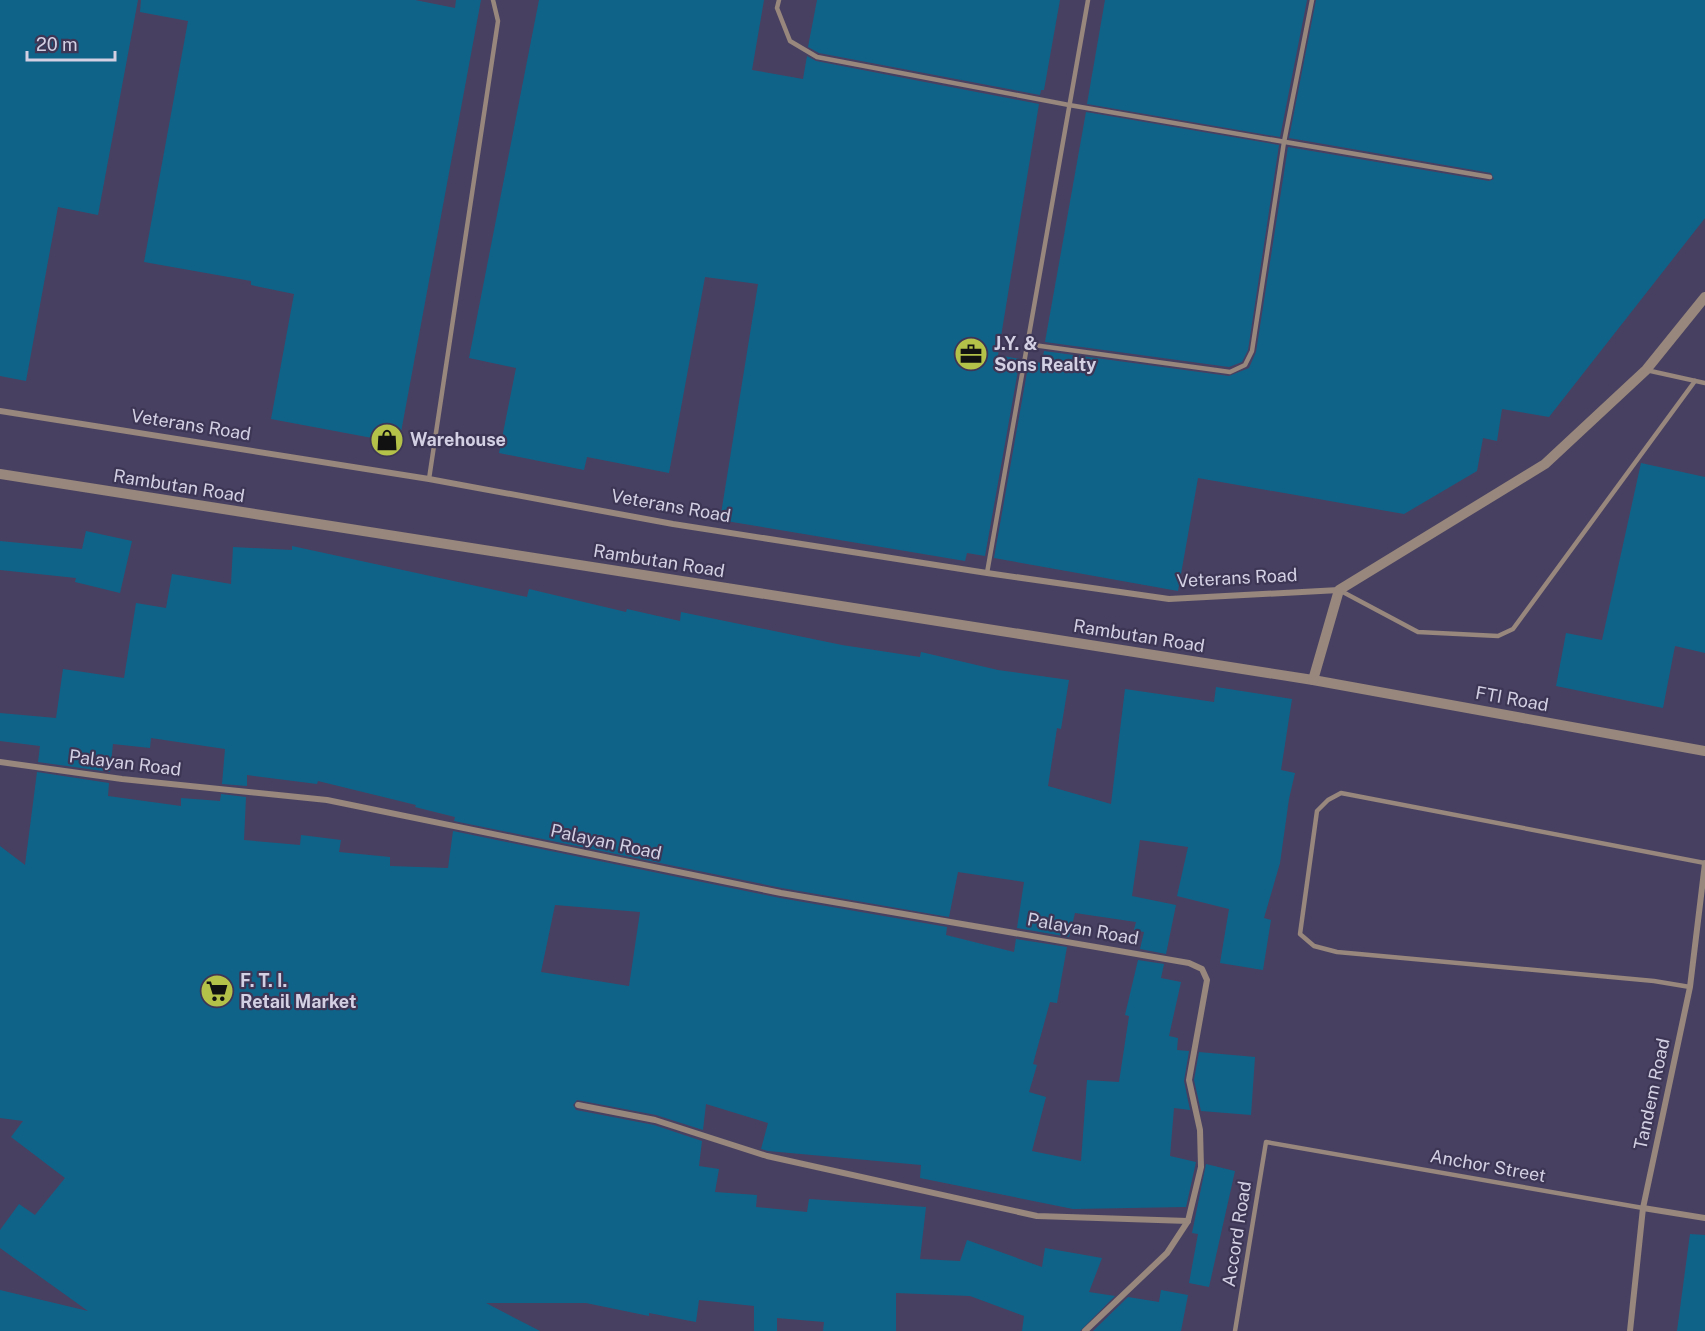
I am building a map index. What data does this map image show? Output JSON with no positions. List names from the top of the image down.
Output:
{
  "streets": {
    "street": [
      "Veterans Road",
      "Rambutan Road",
      "FTI Road",
      "Palayan Road",
      "Tandem Road",
      "Anchor Street"
    ],
    "lane": ["Accord Road"]
  },
  "crossings": [
    ["Rambutan Road", "FTI Road"],
    ["Tandem Road", "Anchor Street"],
    ["Anchor Street", "Accord Road"]
  ],
  "places": {
    "office": ["J.Y. & Sons Realty"],
    "shop": ["Warehouse"],
    "supermarket": ["F. T. I. Retail Market"]
  },
  "scale_bar": "20 m"
}
